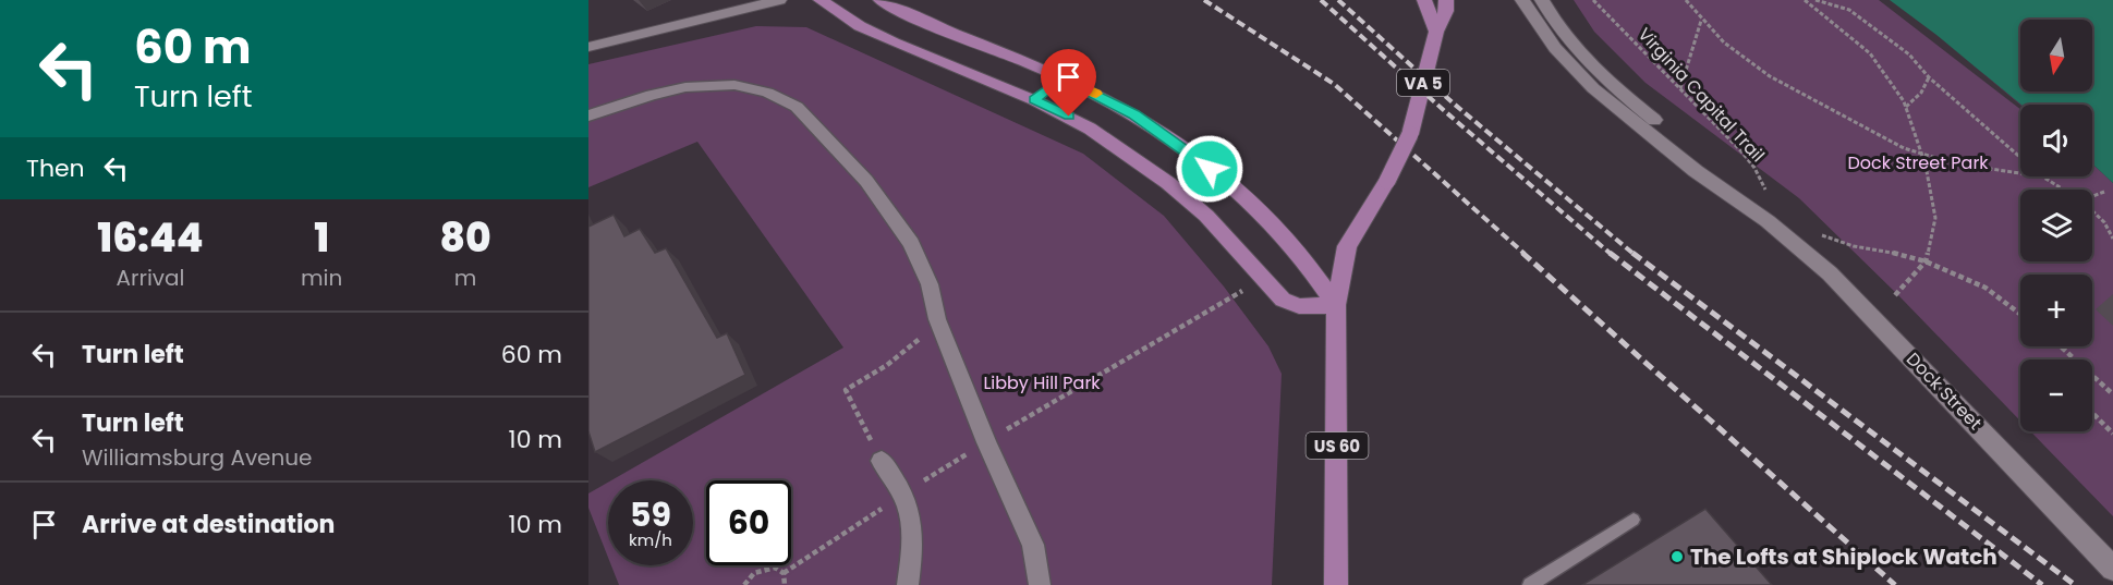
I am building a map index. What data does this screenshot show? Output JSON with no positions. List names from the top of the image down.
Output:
{
  "streets": {
    "main road": ["VA 5", "Dock Street", "US 60"],
    "path": ["Virginia Capital Trail"]
  },
  "crossings": [
    ["VA 5", "US 60"]
  ],
  "parks": ["Dock Street Park", "Libby Hill Park"],
  "places": ["The Lofts at Shiplock Watch"],
  "north": "bottom",
  "page": {
    "turn": ["60 m", "Turn left"],
    "map_buttons": ["+", "−"],
    "then": "Then",
    "eta": [
      "16:44",
      "Arrival",
      "1",
      "min",
      "80",
      "m"
    ],
    "list": [
      {
        "name": "Turn left",
        "value": "60 m"
      },
      {
        "name": "Turn left",
        "note": "Williamsburg Avenue",
        "value": "10 m"
      },
      {
        "name": "Arrive at destination",
        "value": "10 m"
      }
    ],
    "speed": "59 km/h",
    "limit": "60"
  }
}
